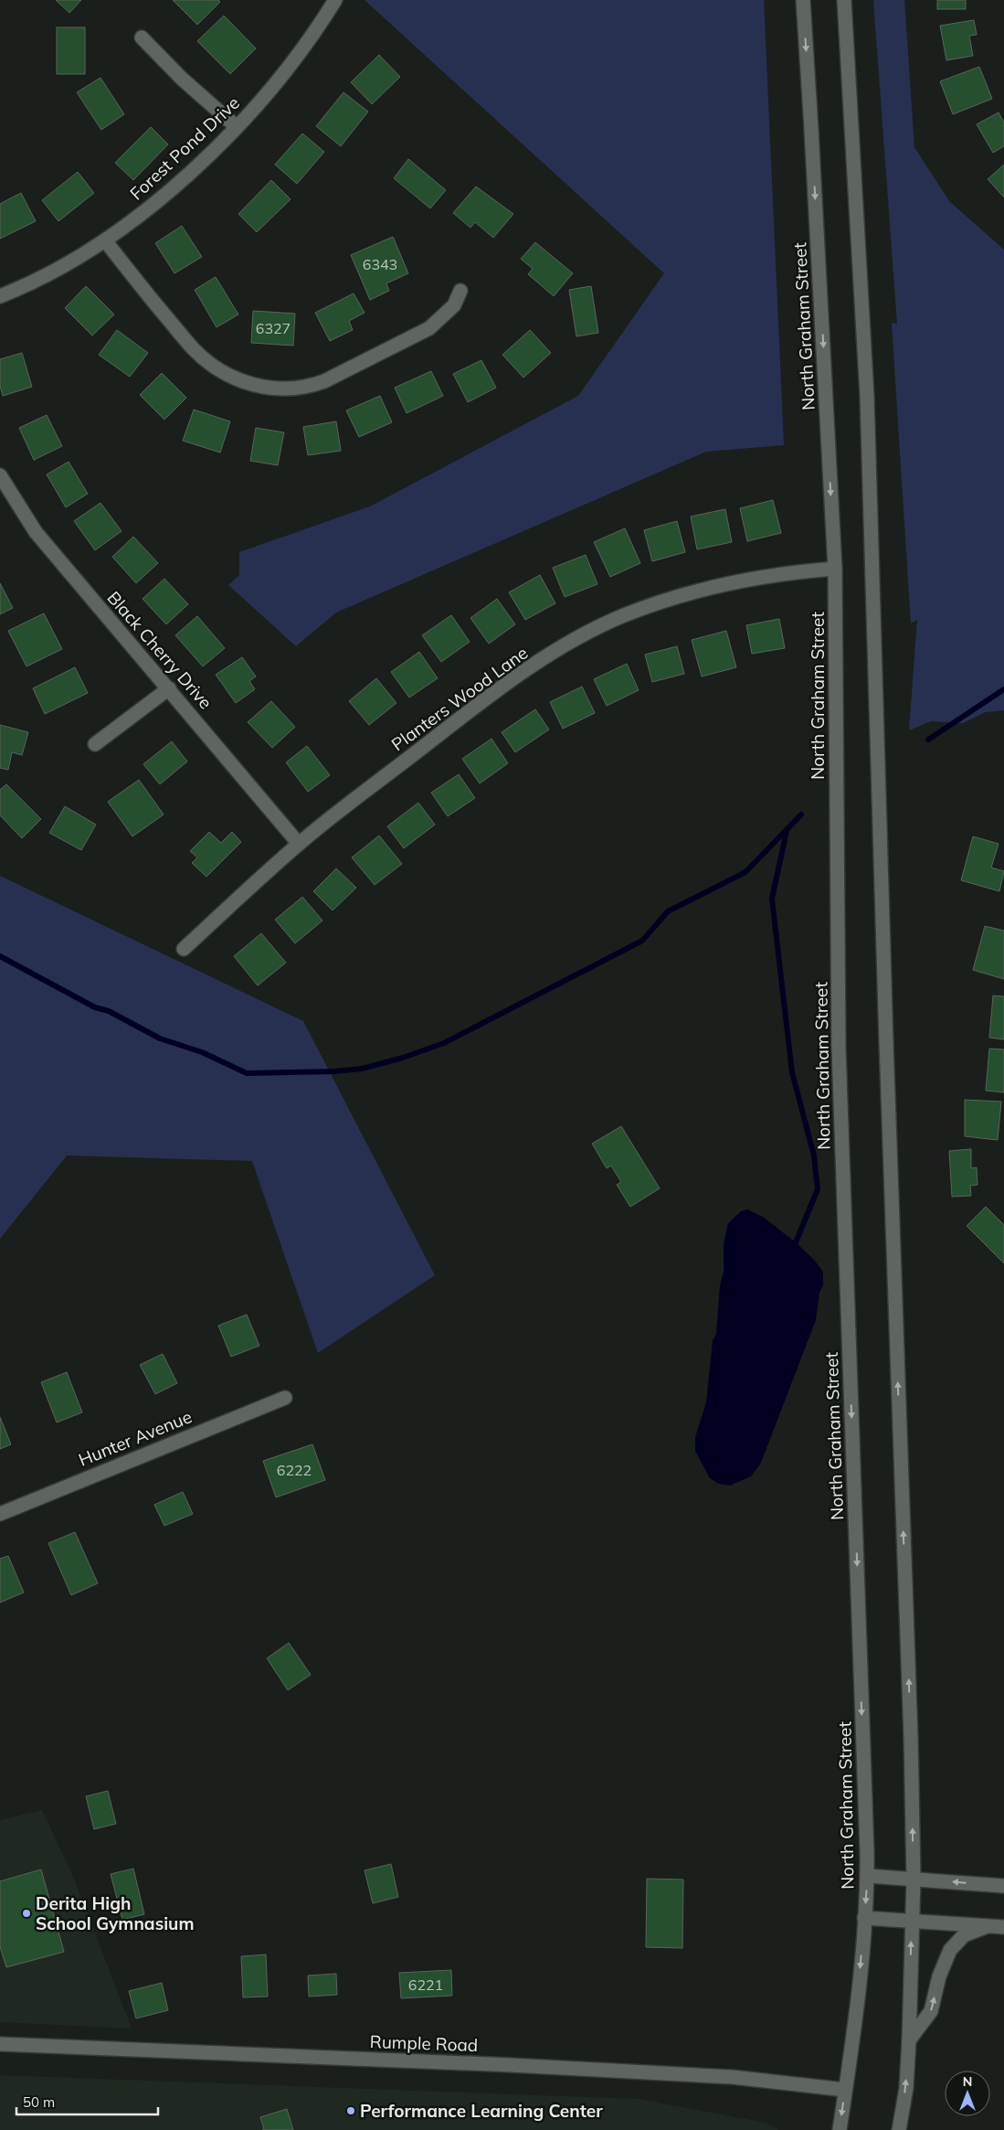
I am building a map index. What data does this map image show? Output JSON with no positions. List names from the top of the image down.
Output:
{
  "streets": {
    "main road": [
      "Forest Pond Drive",
      "North Graham Street",
      "Black Cherry Drive",
      "Planters Wood Lane",
      "Hunter Avenue",
      "Rumple Road"
    ]
  },
  "crossings": [
    ["North Graham Street", "Planters Wood Lane"],
    ["North Graham Street", "Rumple Road"],
    ["Black Cherry Drive", "Planters Wood Lane"]
  ],
  "places": ["Derita High School Gymnasium", "Performance Learning Center"],
  "house_numbers": [
    "6343",
    "6327",
    "6222",
    "6221"
  ],
  "scale_bar": "50 m",
  "north": "top"
}
